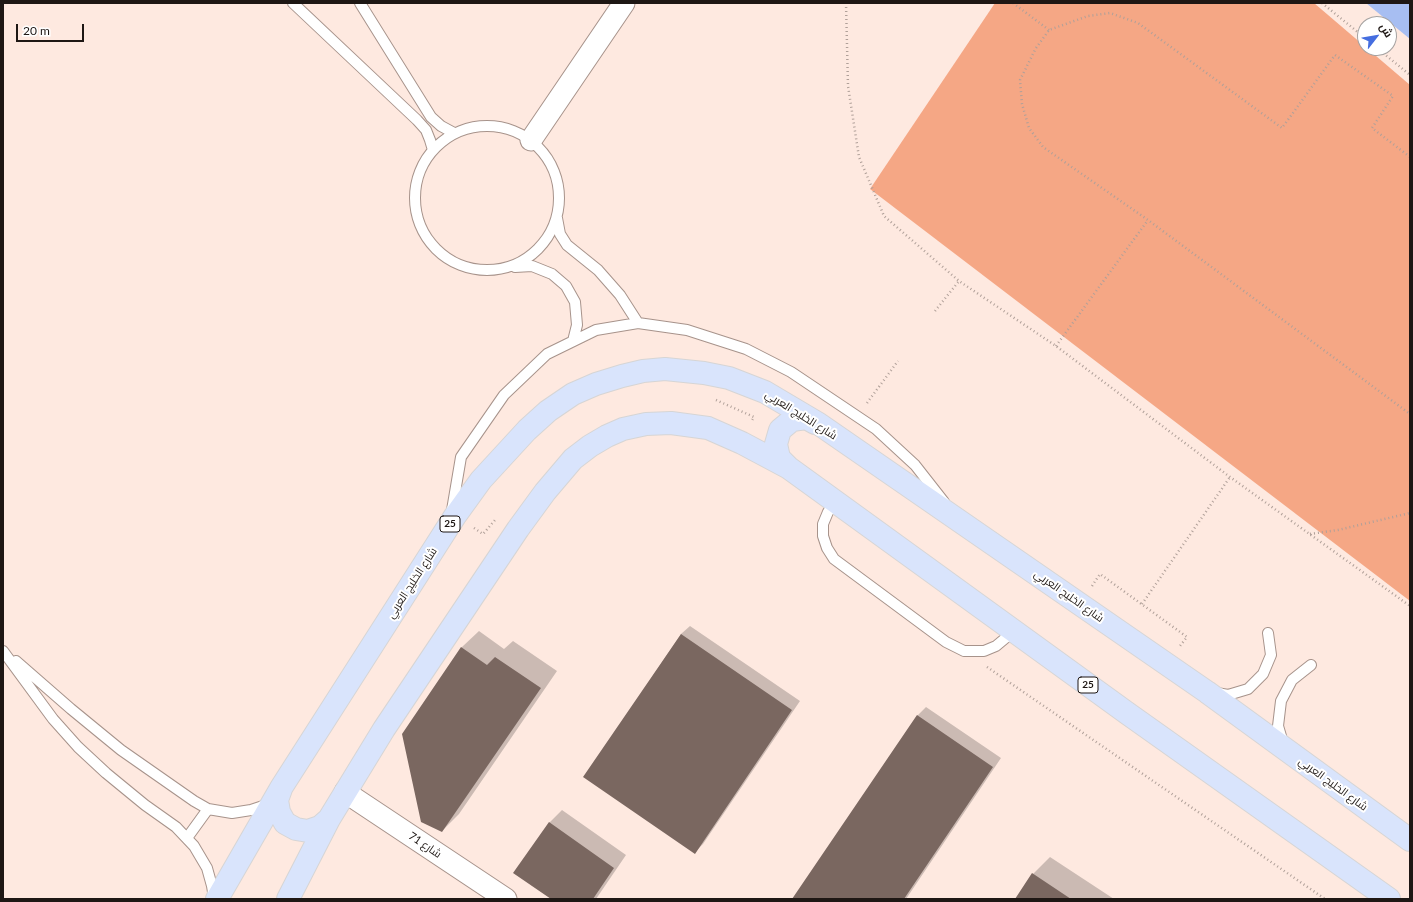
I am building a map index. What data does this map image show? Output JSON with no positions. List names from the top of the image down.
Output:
{
  "streets": {
    "main road": ["شارع الخليج العربي", "25"],
    "street": ["شارع 71"]
  },
  "crossings": [
    ["25", "شارع 71"]
  ],
  "scale_bar": "20 m",
  "north": "top right"
}
